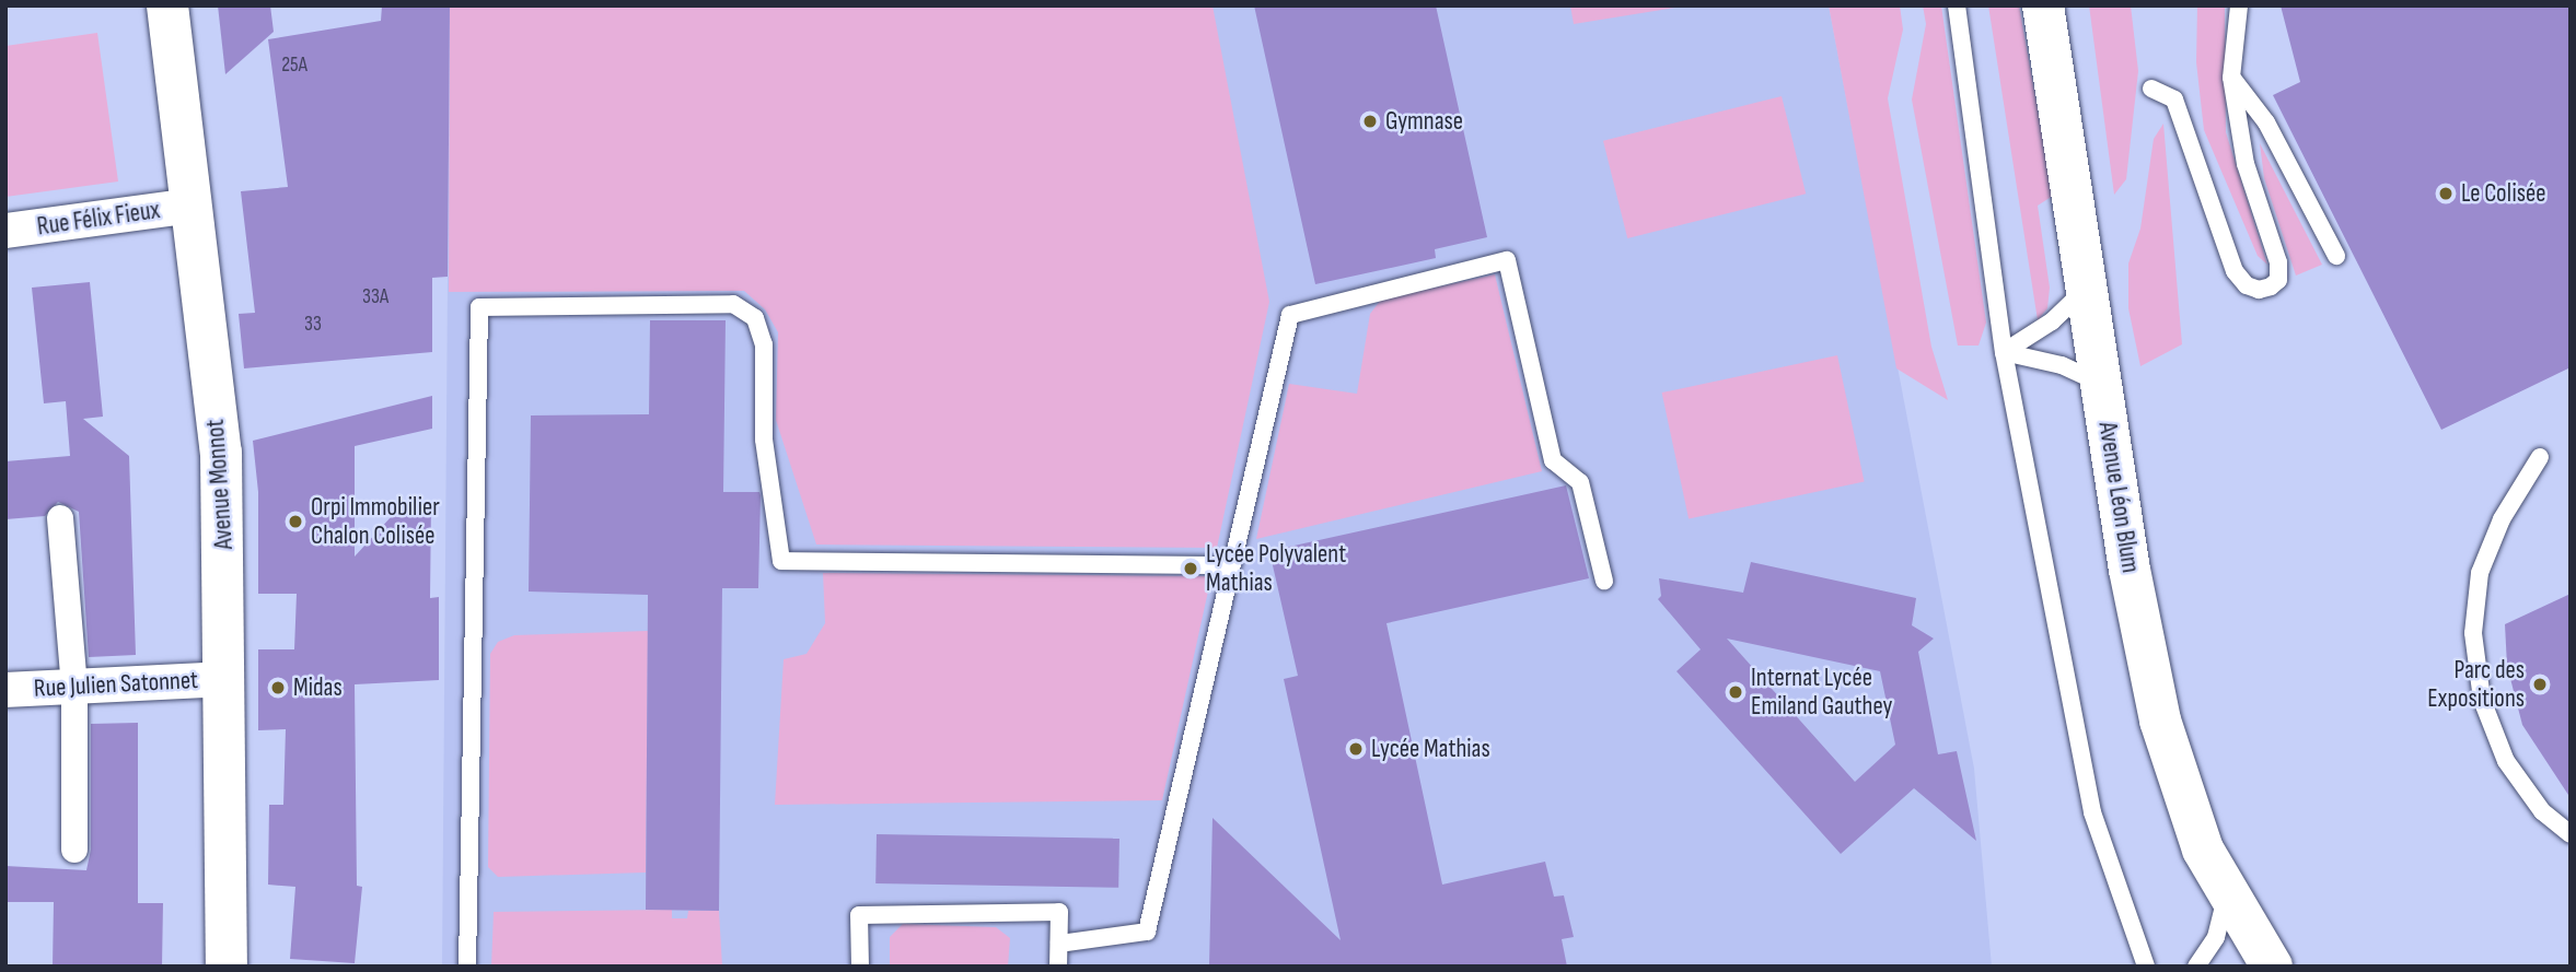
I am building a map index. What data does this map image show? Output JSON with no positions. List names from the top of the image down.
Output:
{
  "streets": {
    "main road": ["Avenue Monnot", "Avenue Léon Blum"],
    "street": ["Rue Félix Fieux", "Rue Julien Satonnet"]
  },
  "crossings": [
    ["Rue Félix Fieux", "Avenue Monnot"],
    ["Avenue Monnot", "Rue Julien Satonnet"]
  ],
  "places": [
    "Gymnase",
    "Le Colisée",
    "Orpi Immobilier Chalon Colisée",
    "Lycée Polyvalent Mathias",
    "Parc des Expositions",
    "Midas",
    "Internat Lycée Emiland Gauthey",
    "Lycée Mathias"
  ],
  "house_numbers": ["25A", "33A", "33"]
}
